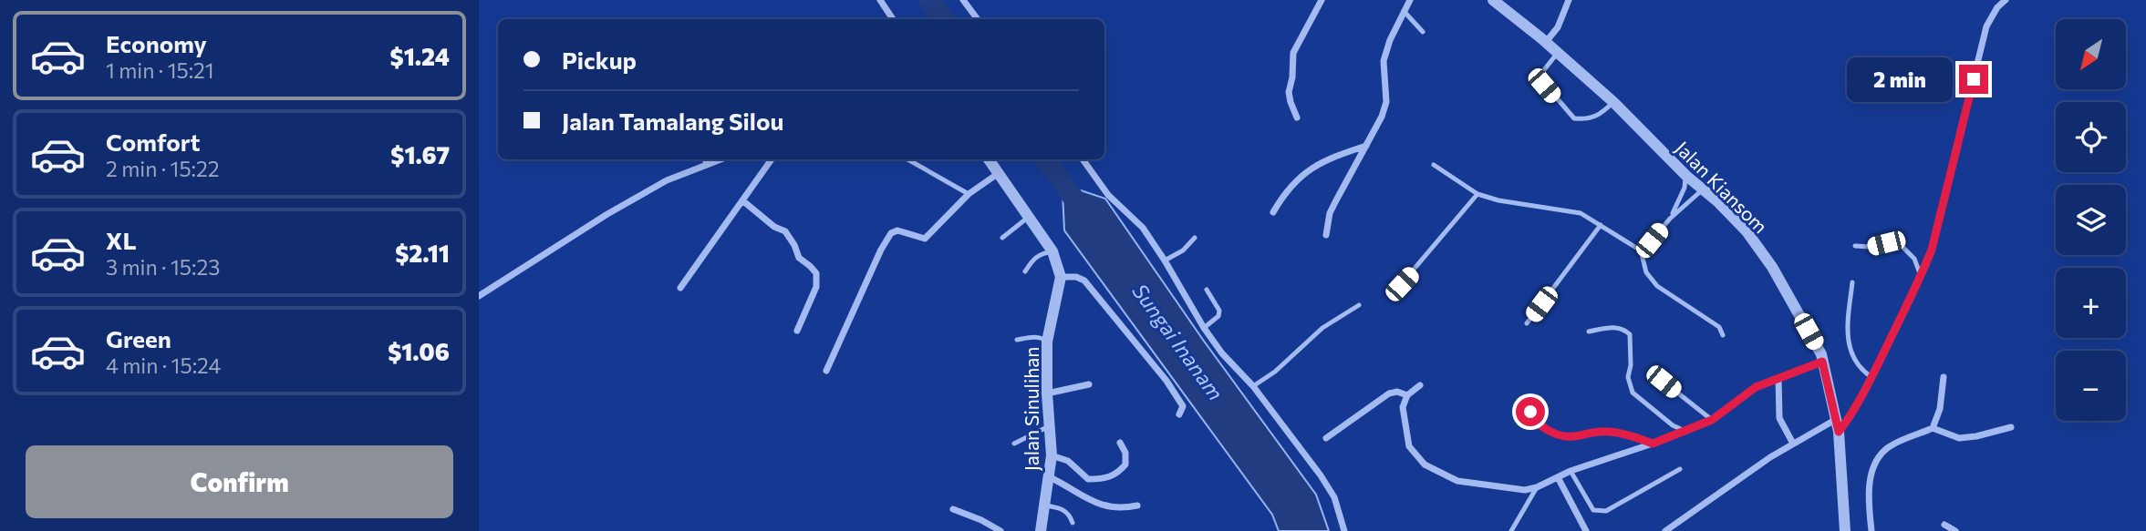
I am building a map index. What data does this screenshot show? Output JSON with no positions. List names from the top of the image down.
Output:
{
  "streets": {
    "street": ["Jalan Kiansom", "Jalan Sinulihan"]
  },
  "water": ["Sungai Inanam"],
  "north": "bottom left",
  "page": {
    "list": [
      {
        "name": "Economy",
        "note": "1 min · 15:21",
        "value": "$1.24"
      },
      {
        "name": "Comfort",
        "note": "2 min · 15:22",
        "value": "$1.67"
      },
      {
        "name": "XL",
        "note": "3 min · 15:23",
        "value": "$2.11"
      },
      {
        "name": "Green",
        "note": "4 min · 15:24",
        "value": "$1.06"
      }
    ],
    "map_buttons": ["+", "−"],
    "banner": ["Pickup", "Jalan Tamalang Silou"],
    "bubble": "2 min",
    "buttons": "Confirm"
  }
}
